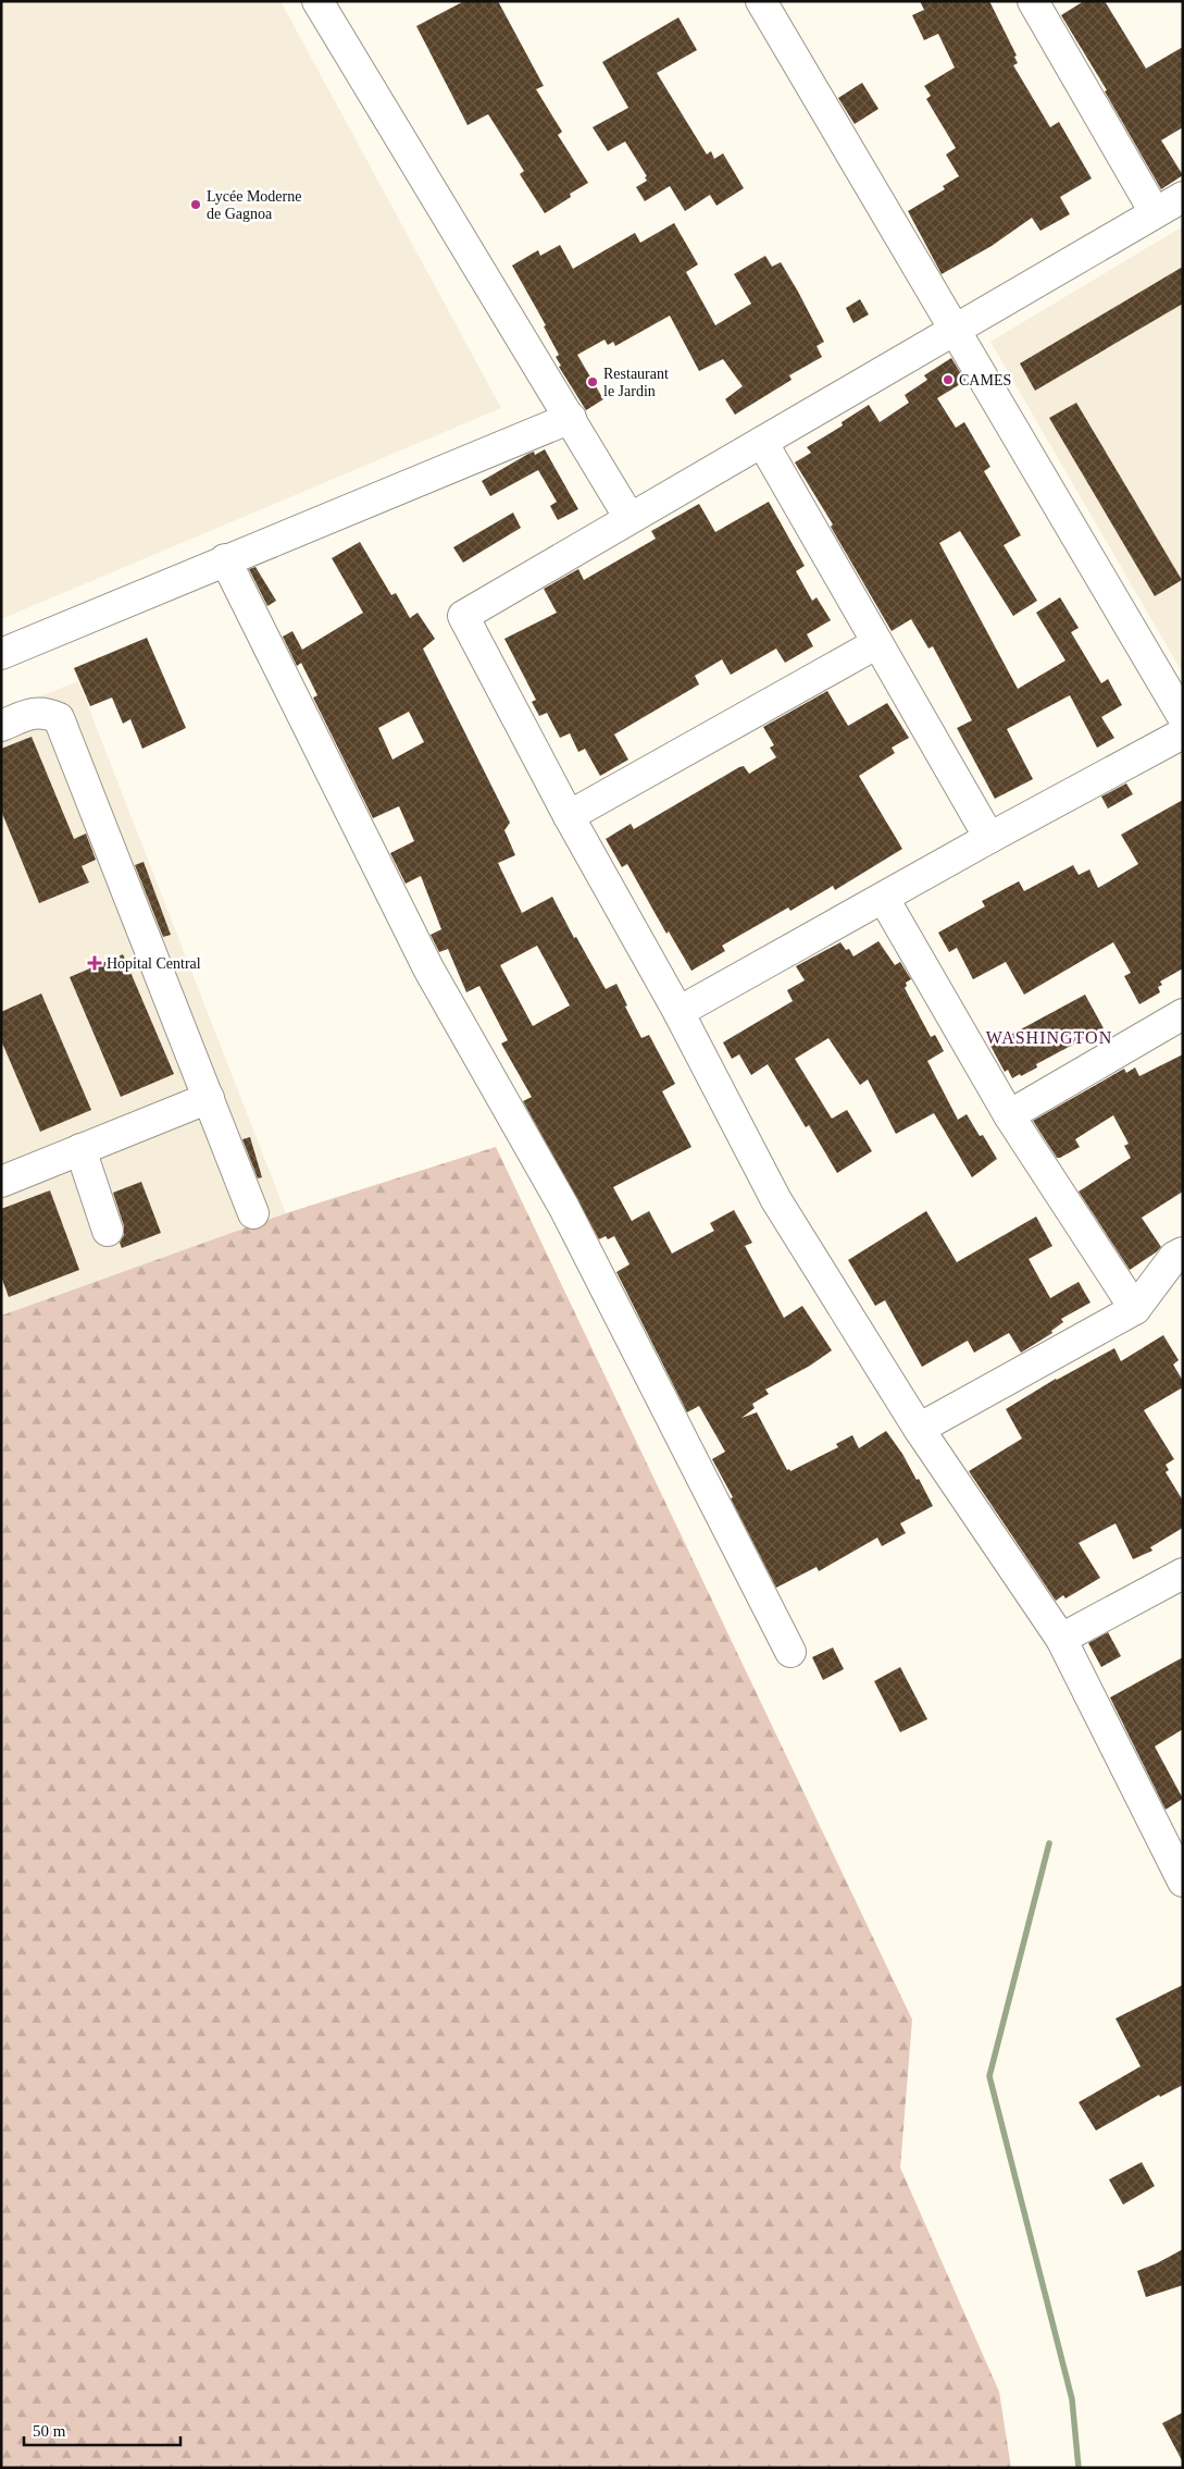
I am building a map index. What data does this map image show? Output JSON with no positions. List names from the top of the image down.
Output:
{
  "districts": ["WASHINGTON"],
  "places": {
    "other": ["Lycée Moderne de Gagnoa", "CAMES", "Restaurant le Jardin"],
    "health": ["Hopital Central"]
  },
  "scale_bar": "50 m"
}
